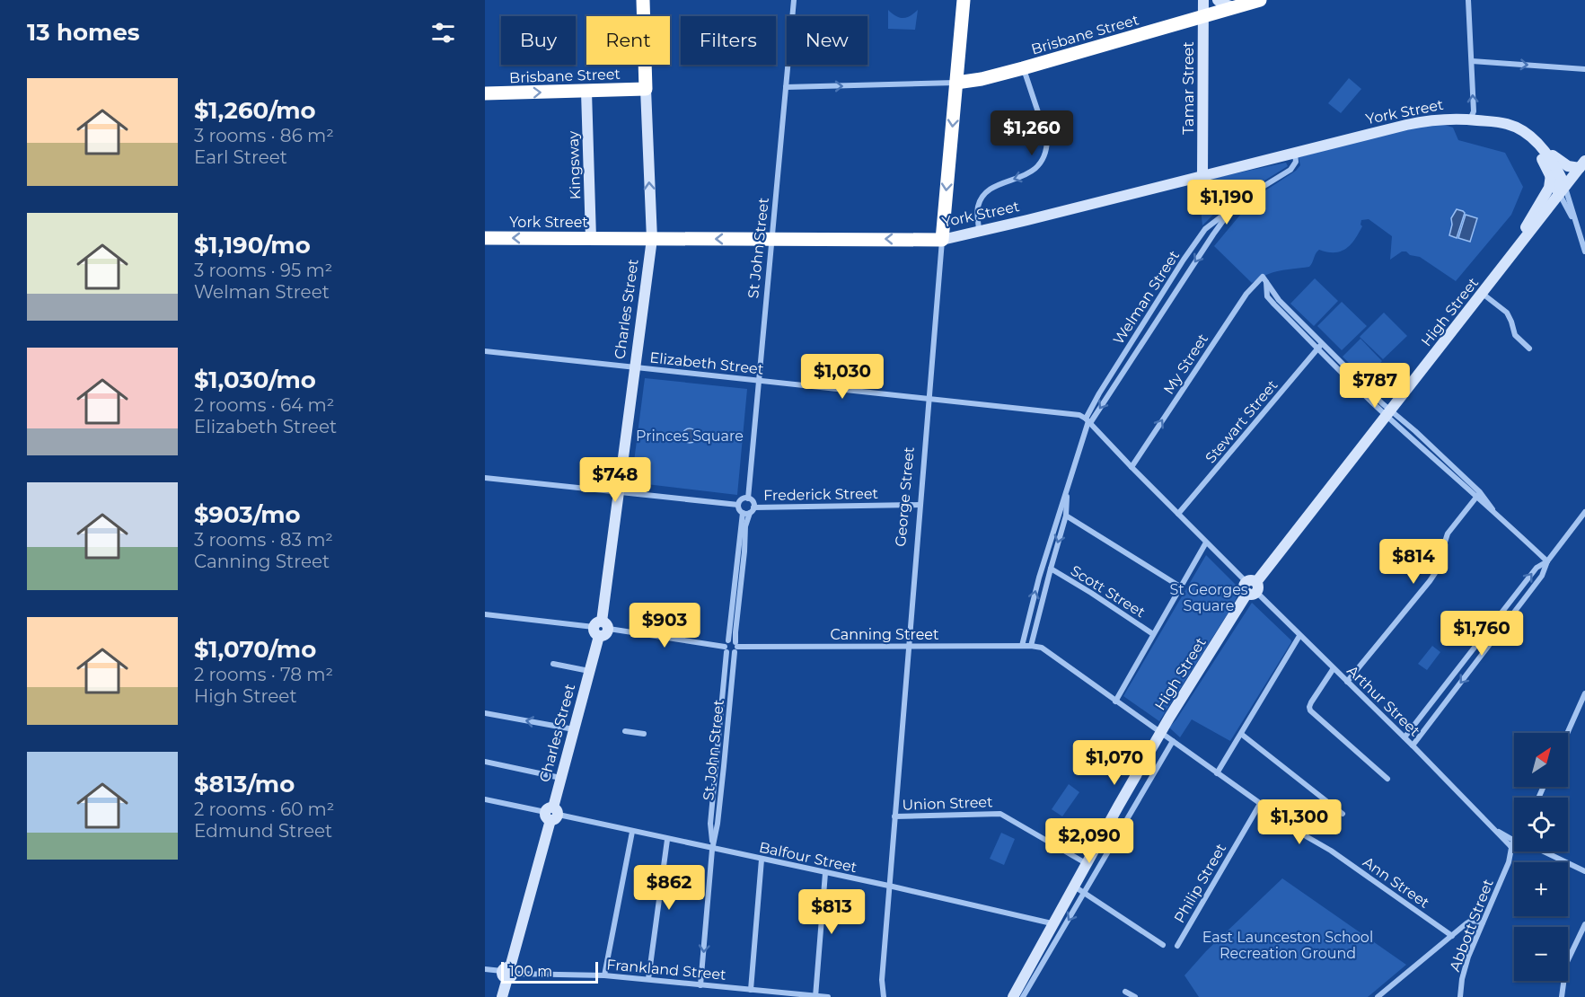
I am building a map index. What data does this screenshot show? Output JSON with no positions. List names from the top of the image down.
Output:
{
  "streets": {
    "highway": [
      "Brisbane Street",
      "York Street",
      "Charles Street",
      "George Street"
    ],
    "street": [
      "Tamar Street",
      "Kingsway",
      "St John Street",
      "Welman Street",
      "High Street",
      "Elizabeth Street",
      "My Street",
      "Stewart Street",
      "Frederick Street",
      "Scott Street",
      "Canning Street",
      "Arthur Street",
      "Union Street",
      "Balfour Street",
      "Ann Street",
      "Philip Street",
      "Abbott Street",
      "Frankland Street"
    ]
  },
  "crossings": [
    ["Brisbane Street", "Tamar Street"],
    ["Brisbane Street", "Kingsway"],
    ["Brisbane Street", "St John Street"],
    ["Brisbane Street", "Charles Street"],
    ["Brisbane Street", "George Street"],
    ["Tamar Street", "York Street"],
    ["York Street", "Kingsway"],
    ["York Street", "St John Street"],
    ["York Street", "Welman Street"],
    ["York Street", "Charles Street"],
    ["York Street", "High Street"],
    ["York Street", "George Street"],
    ["St John Street", "Elizabeth Street"],
    ["St John Street", "Frederick Street"],
    ["St John Street", "Canning Street"],
    ["St John Street", "Balfour Street"],
    ["St John Street", "Frankland Street"],
    ["Welman Street", "Elizabeth Street"],
    ["Welman Street", "Scott Street"],
    ["Welman Street", "Canning Street"],
    ["Welman Street", "Arthur Street"],
    ["Welman Street", "Ann Street"],
    ["Charles Street", "Elizabeth Street"],
    ["Charles Street", "Balfour Street"],
    ["Charles Street", "Frankland Street"],
    ["High Street", "Arthur Street"],
    ["High Street", "Union Street"],
    ["High Street", "Balfour Street"],
    ["High Street", "Ann Street"],
    ["Elizabeth Street", "George Street"],
    ["Elizabeth Street", "Arthur Street"],
    ["My Street", "Arthur Street"],
    ["Stewart Street", "Arthur Street"],
    ["Frederick Street", "George Street"],
    ["George Street", "Canning Street"],
    ["George Street", "Union Street"],
    ["George Street", "Balfour Street"],
    ["Canning Street", "Ann Street"],
    ["Arthur Street", "Abbott Street"],
    ["Ann Street", "Philip Street"]
  ],
  "one_way": ["Brisbane Street", "My Street"],
  "parks": ["Princes Square", "St Georges Square", "East Launceston School Recreation Ground"],
  "scale_bar": "100 m",
  "north": "top right",
  "page": {
    "heading": "13 homes",
    "chip": [
      "Buy",
      "Rent",
      "Filters",
      "New"
    ],
    "list": [
      {
        "name": "$1,260/mo",
        "note": "3 rooms · 86 m² · Earl Street"
      },
      {
        "name": "$1,190/mo",
        "note": "3 rooms · 95 m² · Welman Street"
      },
      {
        "name": "$1,030/mo",
        "note": "2 rooms · 64 m² · Elizabeth Street"
      },
      {
        "name": "$903/mo",
        "note": "3 rooms · 83 m² · Canning Street"
      },
      {
        "name": "$1,070/mo",
        "note": "2 rooms · 78 m² · High Street"
      },
      {
        "name": "$813/mo",
        "note": "2 rooms · 60 m² · Edmund Street"
      }
    ],
    "price": [
      "$1,260",
      "$1,190",
      "$1,030",
      "$787",
      "$748",
      "$814",
      "$903",
      "$1,760",
      "$1,070",
      "$1,300",
      "$2,090",
      "$862",
      "$813"
    ],
    "map_buttons": ["+", "−"],
    "scale": "100 m"
  }
}
